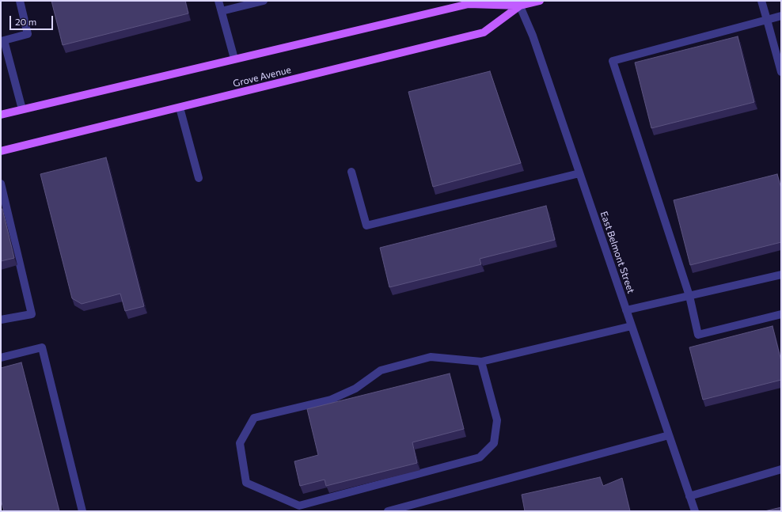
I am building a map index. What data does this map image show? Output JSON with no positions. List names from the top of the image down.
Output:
{
  "streets": {
    "main road": ["Grove Avenue"],
    "street": ["East Belmont Street"]
  },
  "crossings": [
    ["Grove Avenue", "East Belmont Street"]
  ],
  "scale_bar": "20 m"
}
